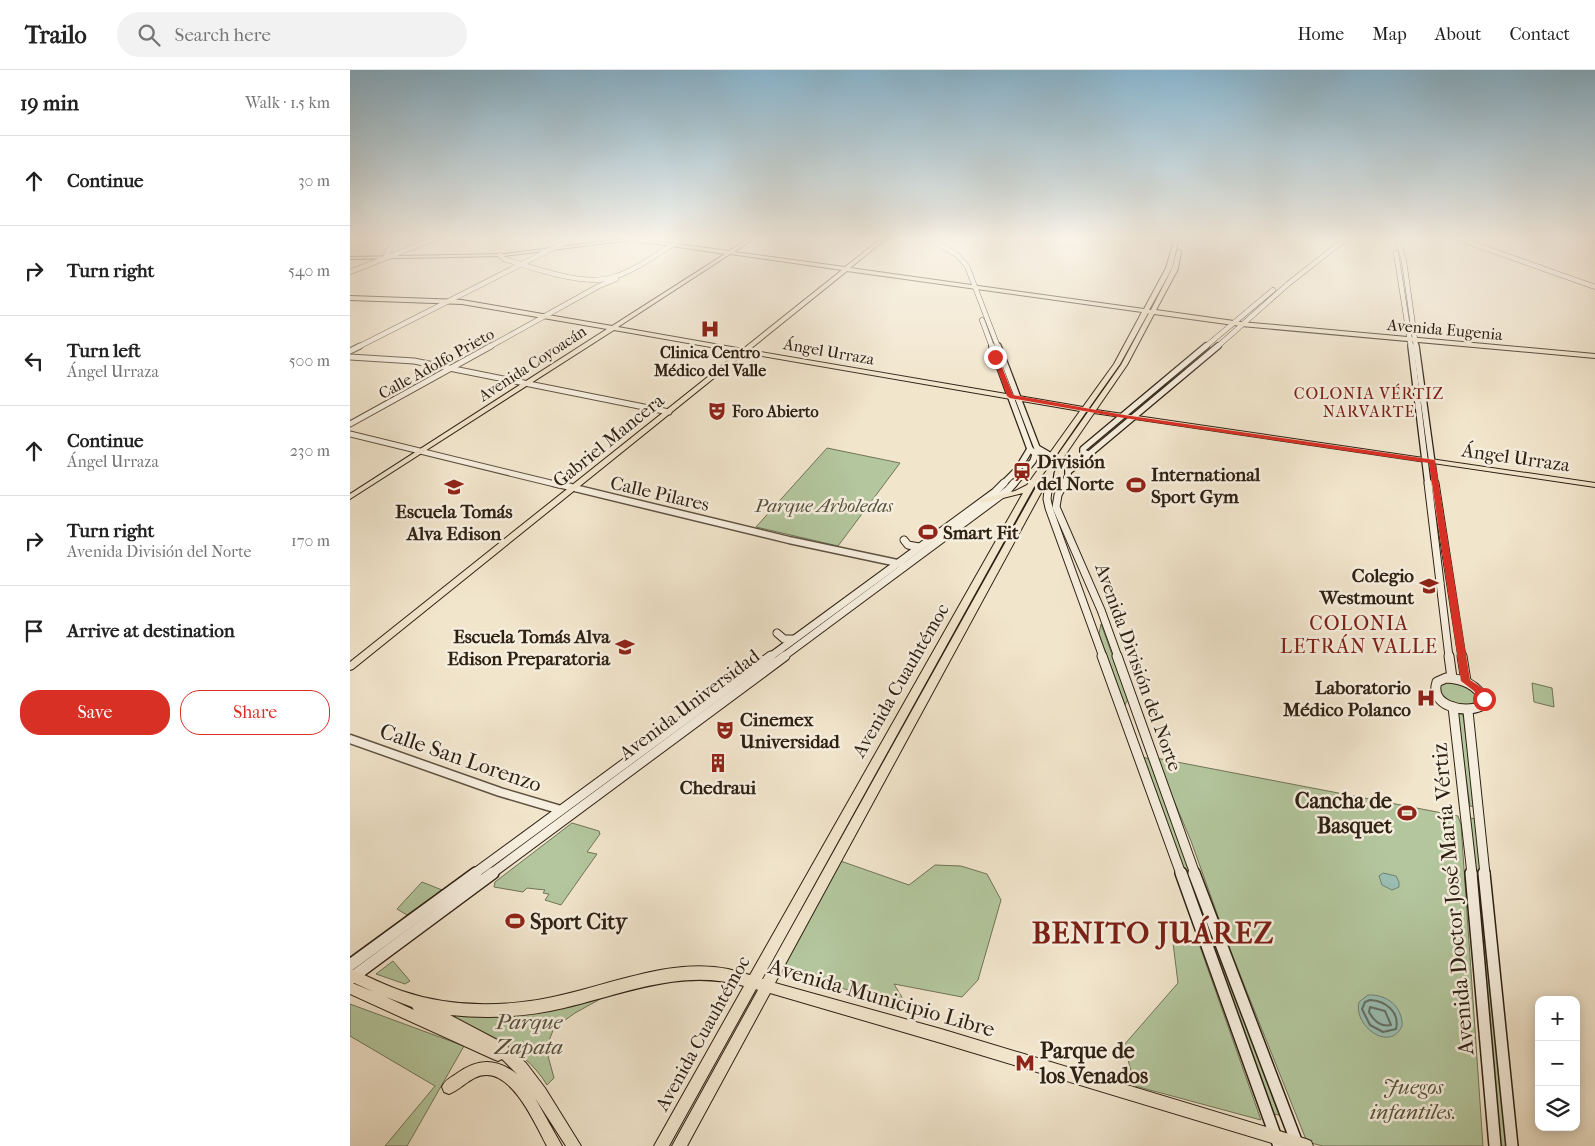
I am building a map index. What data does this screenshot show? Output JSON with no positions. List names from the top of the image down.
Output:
{
  "streets": {
    "main road": [
      "Avenida Eugenia",
      "Ángel Urraza",
      "Avenida Coyoacán",
      "Gabriel Mancera",
      "Avenida División del Norte",
      "Avenida Cuauhtémoc",
      "Avenida Universidad",
      "Avenida Doctor José María Vértiz",
      "Avenida Municipio Libre"
    ],
    "street": ["Calle Adolfo Prieto", "Calle Pilares", "Calle San Lorenzo"]
  },
  "crossings": [
    ["Avenida Eugenia", "Avenida Cuauhtémoc"],
    ["Ángel Urraza", "Calle Adolfo Prieto"],
    ["Ángel Urraza", "Avenida Coyoacán"],
    ["Ángel Urraza", "Gabriel Mancera"],
    ["Ángel Urraza", "Avenida Cuauhtémoc"],
    ["Avenida Coyoacán", "Calle Pilares"],
    ["Gabriel Mancera", "Calle Pilares"],
    ["Calle Pilares", "Avenida Universidad"],
    ["Avenida División del Norte", "Avenida Cuauhtémoc"],
    ["Avenida División del Norte", "Avenida Municipio Libre"],
    ["Avenida Cuauhtémoc", "Avenida Municipio Libre"],
    ["Avenida Universidad", "Calle San Lorenzo"],
    ["Avenida Universidad", "Avenida Municipio Libre"]
  ],
  "districts": ["COLONIA VÉRTIZ NARVARTE", "COLONIA LETRÁN VALLE", "BENITO JUÁREZ"],
  "parks": ["Parque Arboledas", "Parque Zapata", "Juegos infantiles."],
  "places": {
    "hospital": ["Clinica Centro Médico del Valle", "Laboratorio Médico Polanco"],
    "theatre": ["Foro Abierto", "Cinemex Universidad"],
    "station": ["División del Norte"],
    "sports": [
      "International Sport Gym",
      "Smart Fit",
      "Cancha de Basquet",
      "Sport City"
    ],
    "school or university": ["Escuela Tomás Alva Edison", "Colegio Westmount", "Escuela Tomás Alva Edison Preparatoria"],
    "building": ["Chedraui"],
    "metro station": ["Parque de los Venados"]
  },
  "page": {
    "header": "Trailo",
    "search": "Search here",
    "nav": [
      "Home",
      "Map",
      "About",
      "Contact"
    ],
    "heading": ["19 min", "Walk · 1.5 km"],
    "list": [
      ["Continue", "30 m"],
      ["Turn right", "540 m"],
      ["Turn left", "Ángel Urraza", "500 m"],
      ["Continue", "Ángel Urraza", "230 m"],
      ["Turn right", "Avenida División del Norte", "170 m"],
      "Arrive at destination"
    ],
    "buttons": ["Save", "Share"],
    "map_buttons": ["+", "−"]
  }
}
